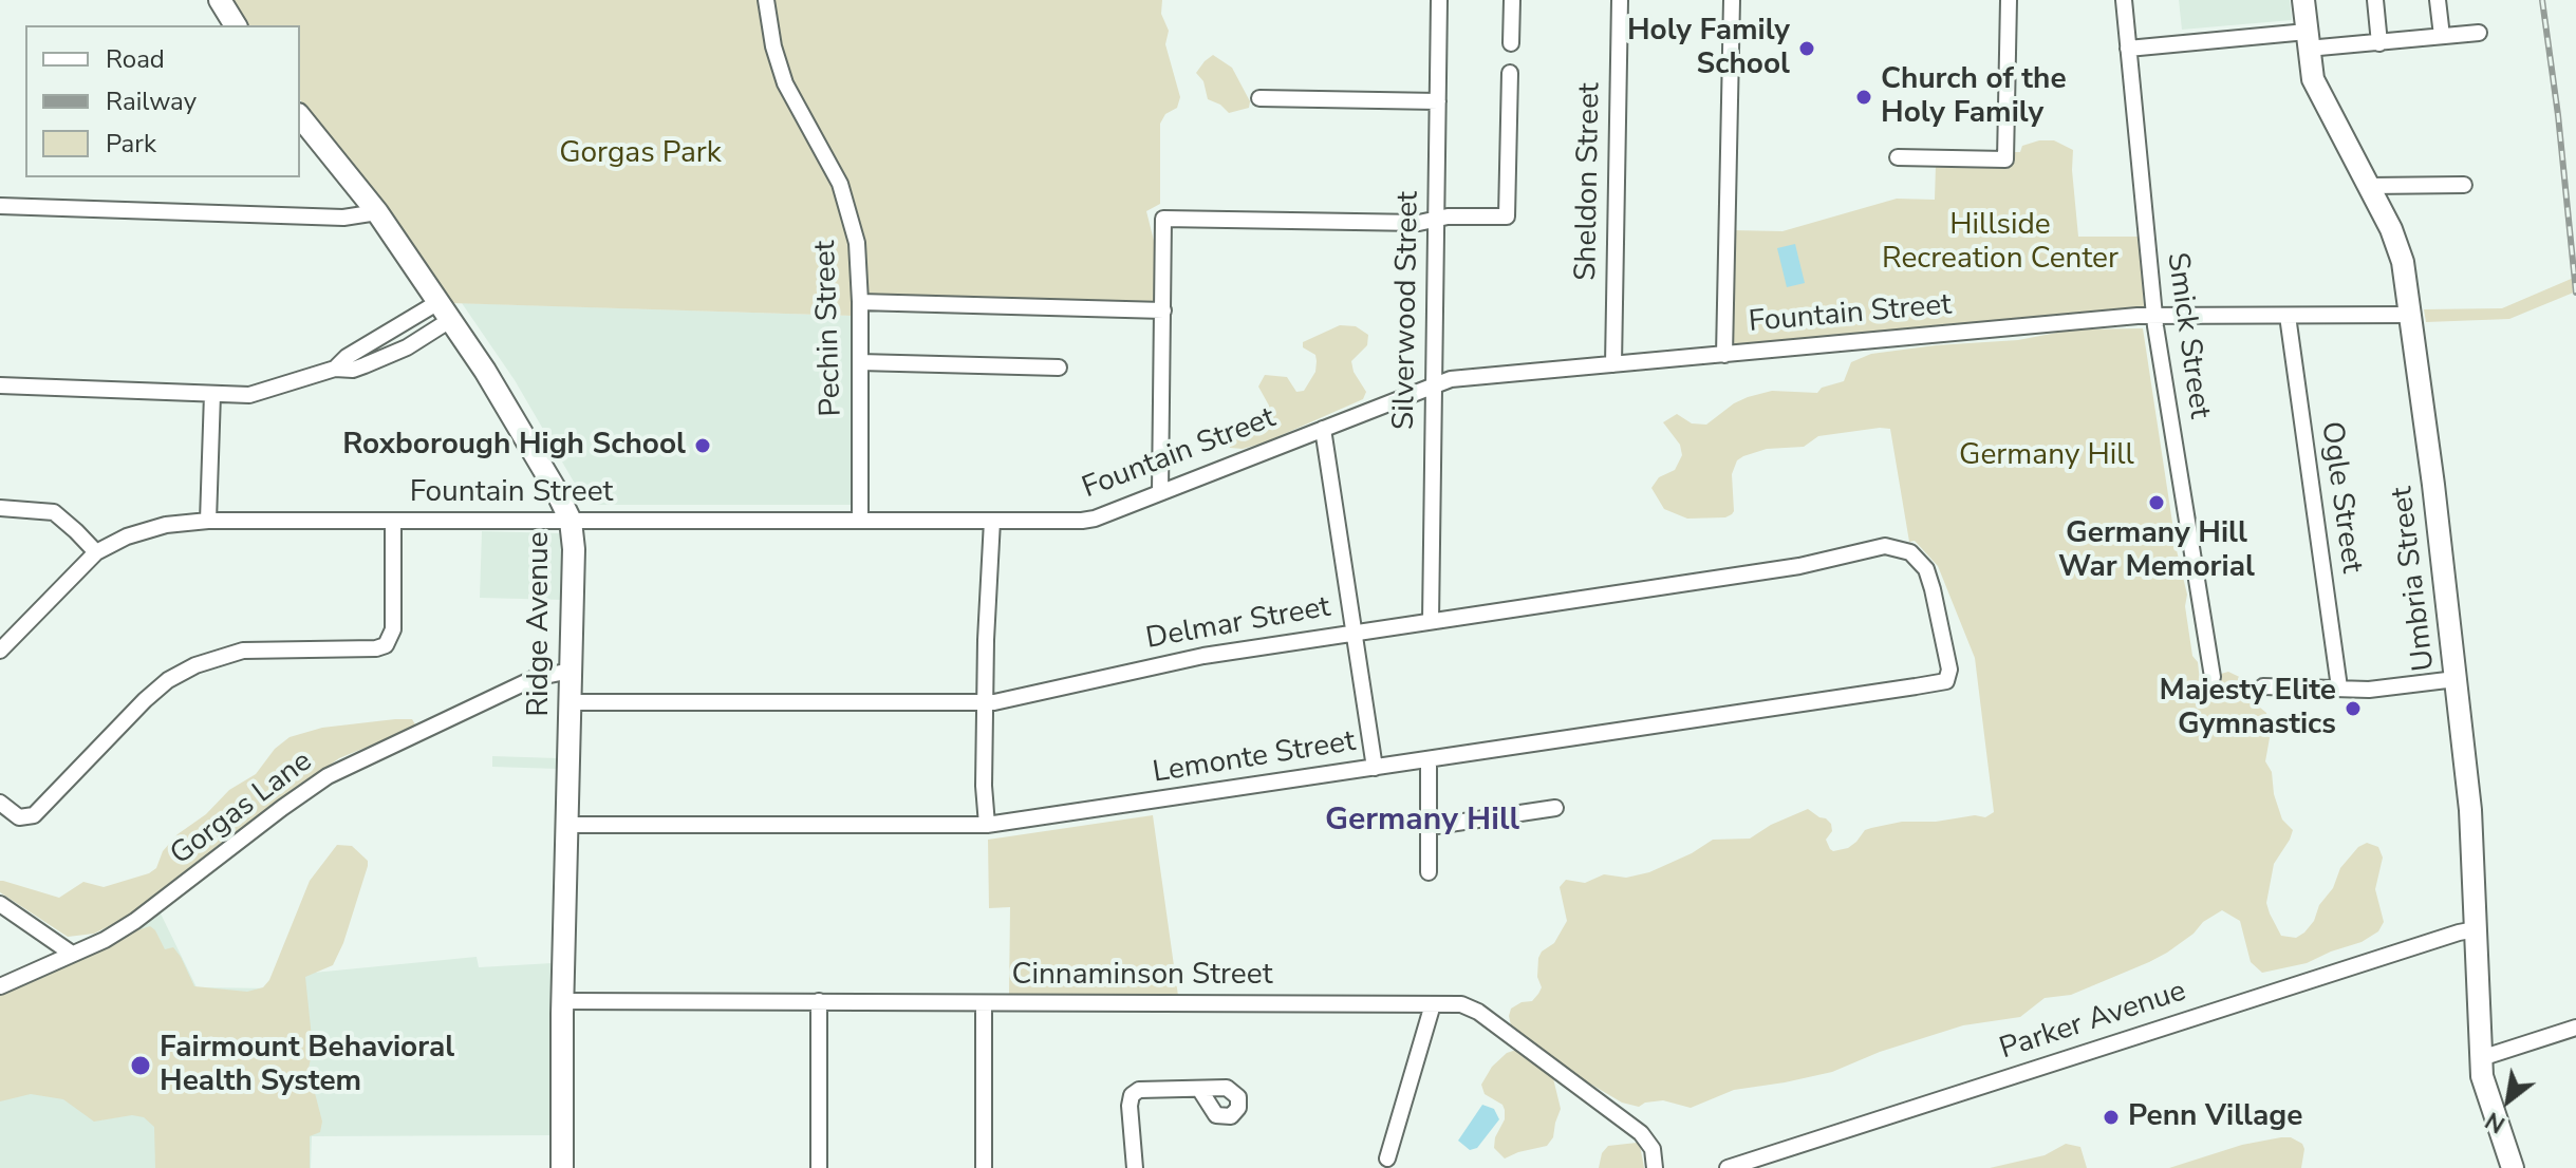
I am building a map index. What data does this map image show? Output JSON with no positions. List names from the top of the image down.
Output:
{
  "streets": {
    "main road": ["Umbria Street", "Ridge Avenue"],
    "street": [
      "Sheldon Street",
      "Silverwood Street",
      "Fountain Street",
      "Pechin Street",
      "Smick Street",
      "Ogle Street",
      "Delmar Street",
      "Lemonte Street",
      "Gorgas Lane",
      "Cinnaminson Street",
      "Parker Avenue"
    ]
  },
  "crossings": [
    ["Sheldon Street", "Fountain Street"],
    ["Silverwood Street", "Fountain Street"],
    ["Silverwood Street", "Delmar Street"],
    ["Fountain Street", "Pechin Street"],
    ["Fountain Street", "Smick Street"],
    ["Fountain Street", "Ogle Street"],
    ["Fountain Street", "Umbria Street"],
    ["Fountain Street", "Ridge Avenue"],
    ["Umbria Street", "Parker Avenue"],
    ["Ridge Avenue", "Delmar Street"],
    ["Ridge Avenue", "Lemonte Street"],
    ["Ridge Avenue", "Gorgas Lane"],
    ["Ridge Avenue", "Cinnaminson Street"],
    ["Delmar Street", "Lemonte Street"]
  ],
  "districts": ["Germany Hill"],
  "parks": ["Gorgas Park", "Hillside Recreation Center", "Germany Hill"],
  "places": [
    "Holy Family School",
    "Church of the Holy Family",
    "Roxborough High School",
    "Germany Hill War Memorial",
    "Majesty Elite Gymnastics",
    "Fairmount Behavioral Health System",
    "Penn Village"
  ],
  "legend": ["Road", "Railway", "Park"],
  "north": "bottom left"
}
